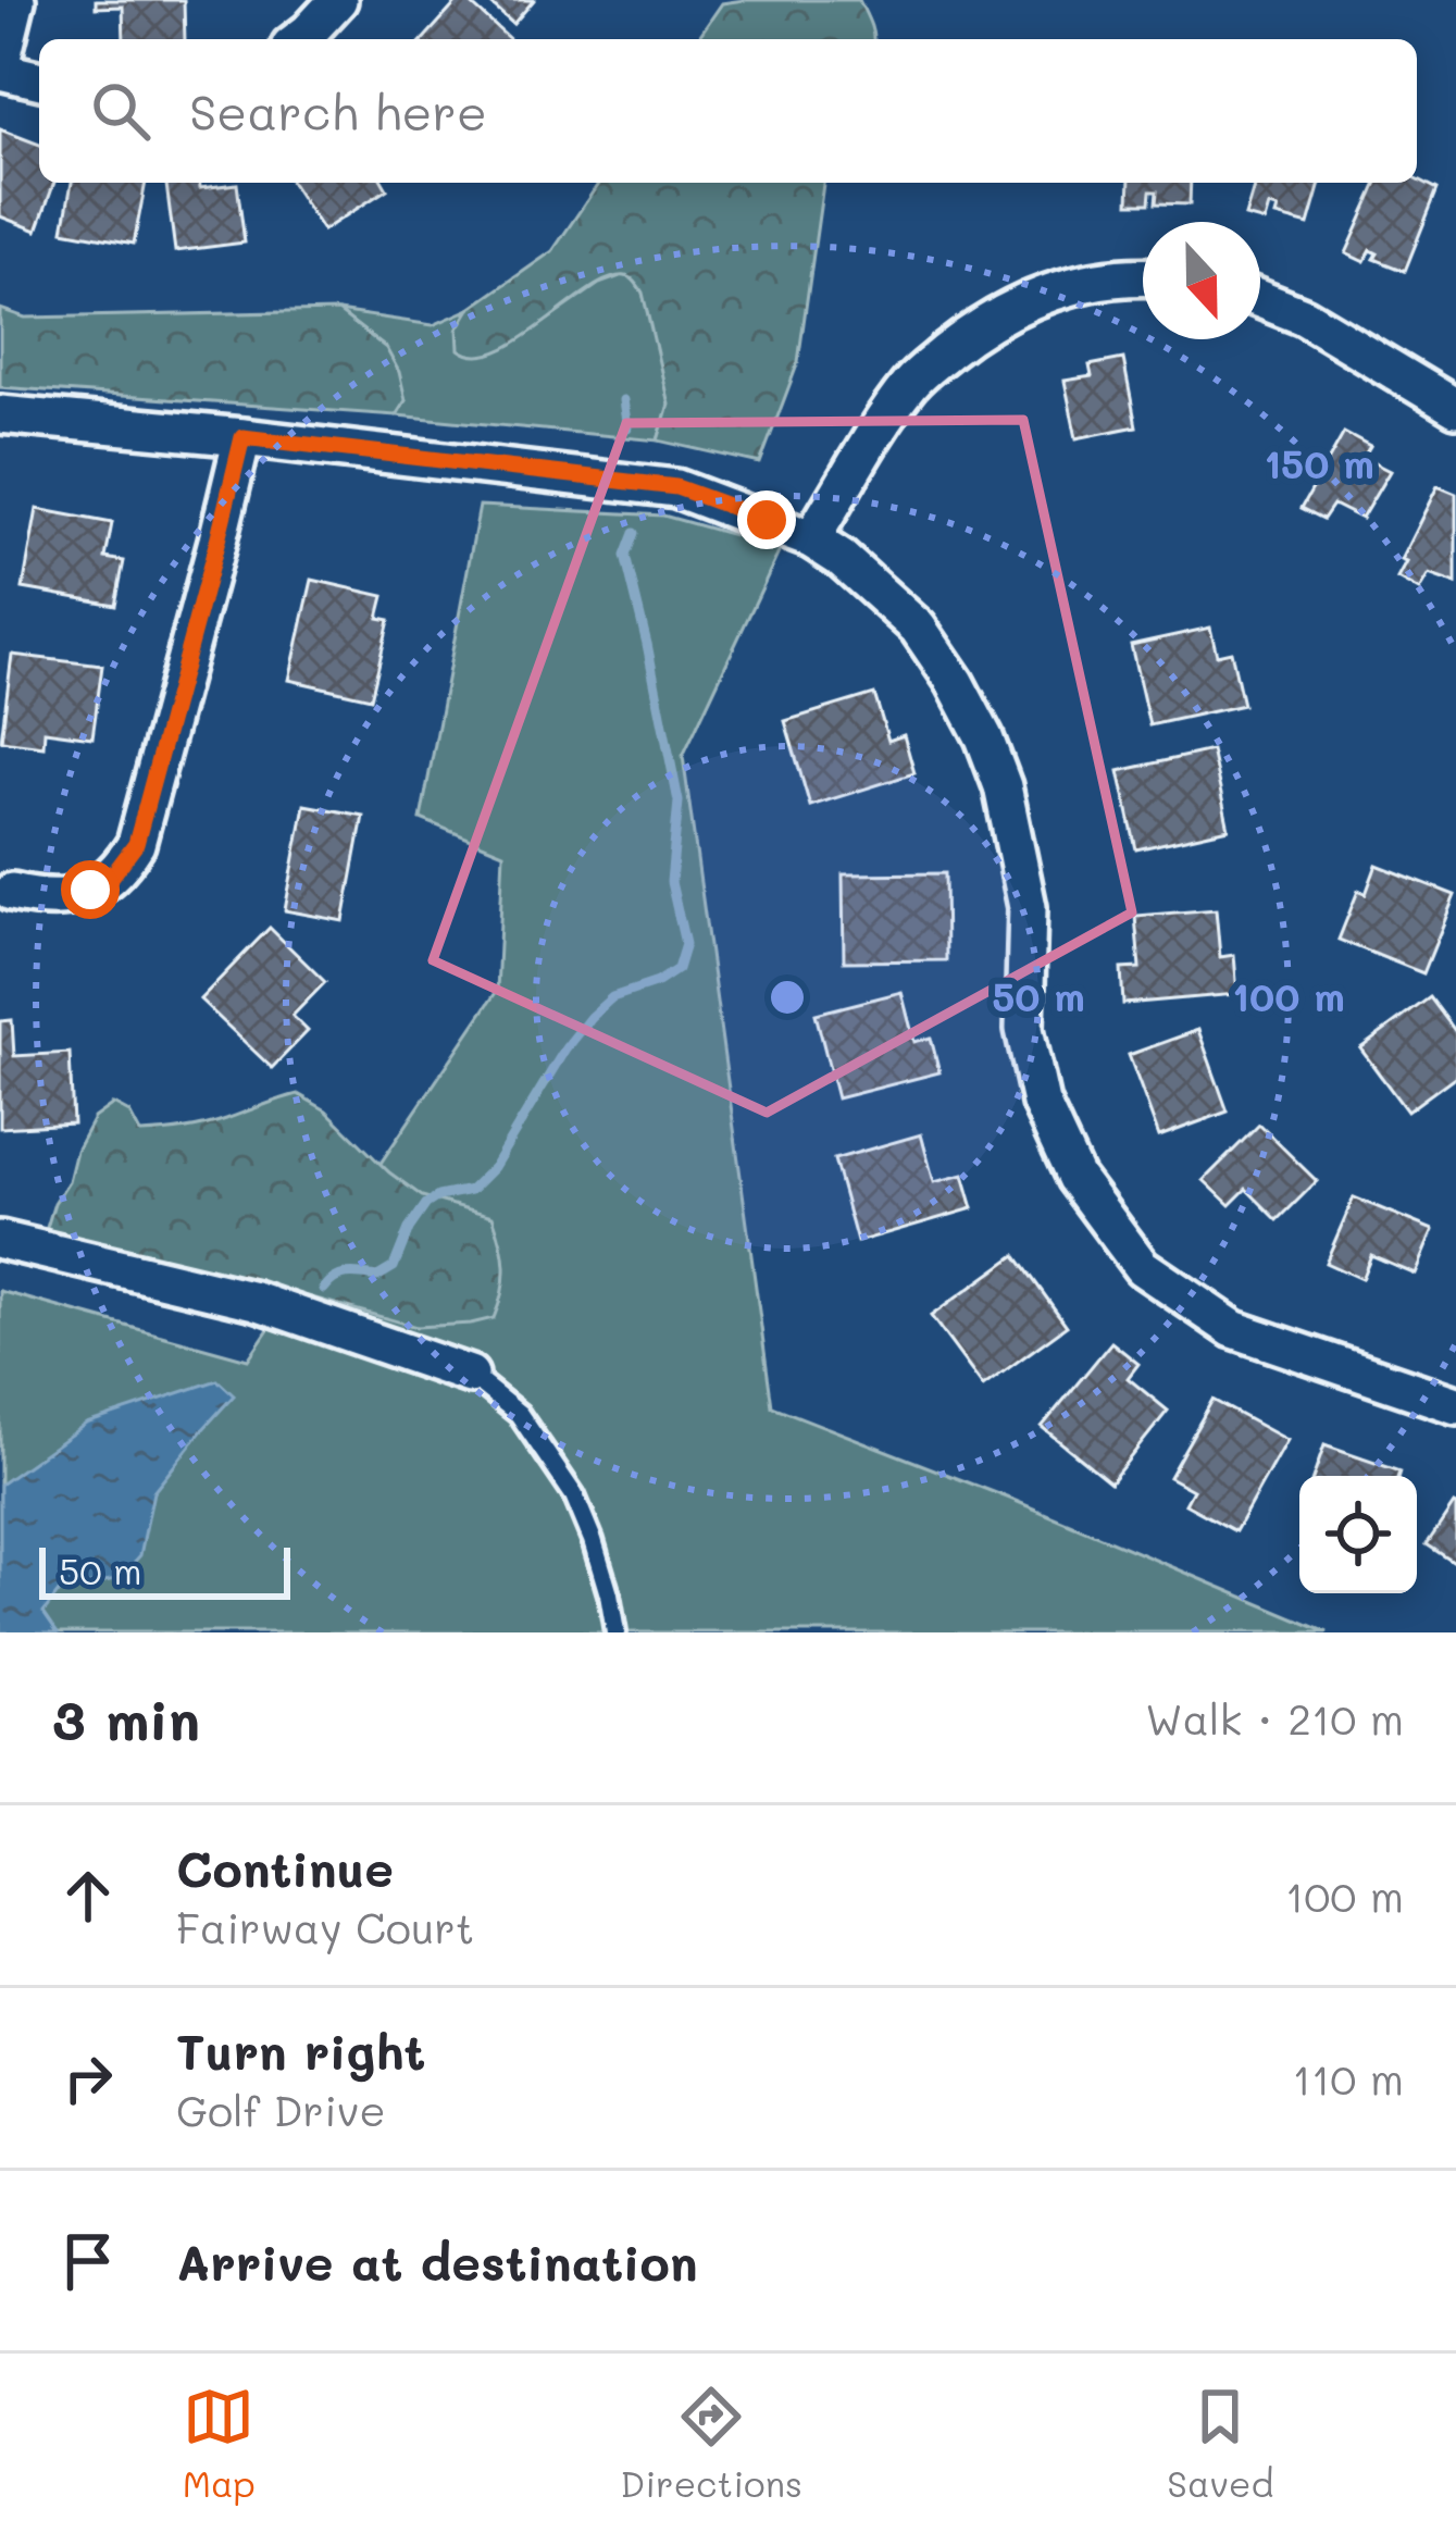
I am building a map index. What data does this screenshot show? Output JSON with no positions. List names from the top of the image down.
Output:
{
  "scale_bar": "50 m",
  "north": "bottom",
  "page": {
    "search": "Search here",
    "scale": "50 m",
    "heading": ["3 min", "Walk · 210 m"],
    "list": [
      ["Continue", "Fairway Court", "100 m"],
      ["Turn right", "Golf Drive", "110 m"],
      "Arrive at destination"
    ],
    "nav": ["Map", "Directions", "Saved"]
  },
  "rings": ["150 m", "50 m", "100 m"]
}
